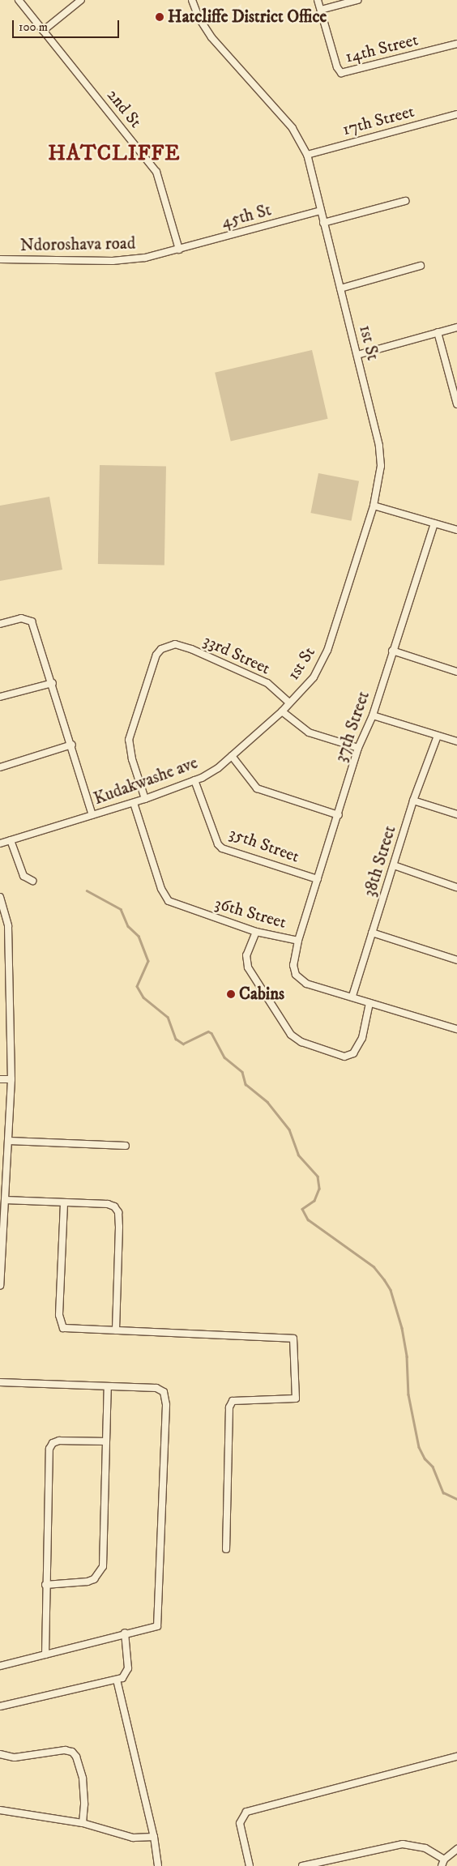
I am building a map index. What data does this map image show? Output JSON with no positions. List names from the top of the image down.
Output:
{
  "streets": {
    "street": [
      "14th Street",
      "2nd St",
      "17th Street",
      "45th St",
      "Ndoroshava road",
      "1st St",
      "33rd Street",
      "37th Street",
      "Kudakwashe ave",
      "35th Street",
      "38th Street",
      "36th Street"
    ]
  },
  "crossings": [
    ["2nd St", "45th St"],
    ["2nd St", "Ndoroshava road"],
    ["17th Street", "1st St"],
    ["45th St", "Ndoroshava road"],
    ["45th St", "1st St"],
    ["1st St", "33rd Street"],
    ["1st St", "Kudakwashe ave"],
    ["33rd Street", "Kudakwashe ave"],
    ["37th Street", "35th Street"],
    ["37th Street", "36th Street"],
    ["Kudakwashe ave", "35th Street"],
    ["Kudakwashe ave", "36th Street"],
    ["38th Street", "36th Street"]
  ],
  "districts": ["HATCLIFFE"],
  "places": ["Hatcliffe District Office", "Cabins"],
  "scale_bar": "100 m"
}
